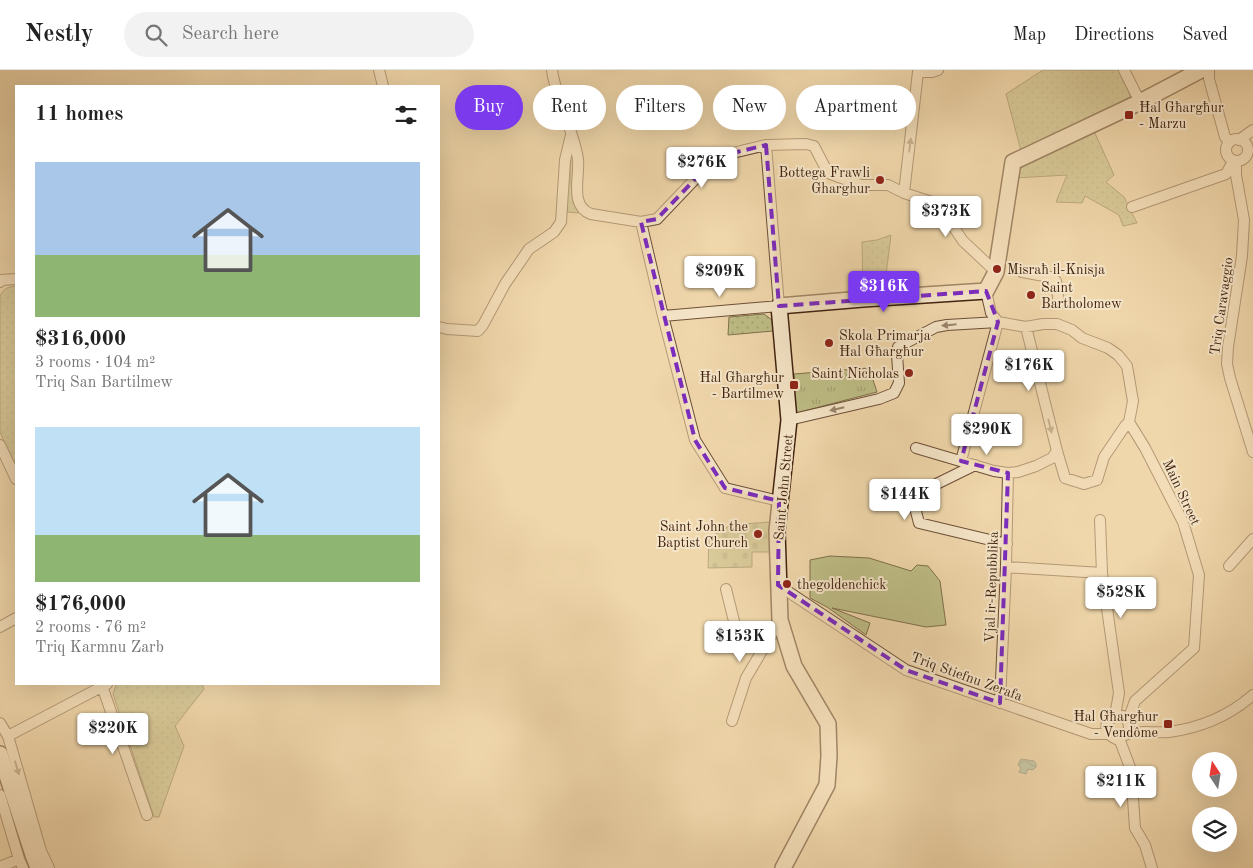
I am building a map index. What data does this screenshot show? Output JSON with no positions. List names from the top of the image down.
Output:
{
  "streets": {
    "street": [
      "Triq Caravaggio",
      "Saint John Street",
      "Main Street",
      "Vjal ir-Repubblika",
      "Triq Stiefnu Zerafa"
    ]
  },
  "crossings": [
    ["Saint John Street", "Triq Stiefnu Zerafa"],
    ["Main Street", "Triq Stiefnu Zerafa"],
    ["Vjal ir-Repubblika", "Triq Stiefnu Zerafa"]
  ],
  "places": {
    "transit": ["Ħal Għargħur - Marzu", "Ħal Għargħur - Bartilmew", "Ħal Għargħur - Vendôme"],
    "other": [
      "Bottega Frawli Gharghur",
      "Misraħ il-Knisja",
      "Saint Bartholomew",
      "Skola Primarja Ħal Għargħur",
      "Saint Nicholas",
      "Saint John the Baptist Church",
      "thegoldenchick"
    ]
  },
  "north": "top",
  "page": {
    "header": "Nestly",
    "search": "Search here",
    "nav": ["Map", "Directions", "Saved"],
    "chip": [
      "Buy",
      "Rent",
      "Filters",
      "New",
      "Apartment"
    ],
    "heading": "11 homes",
    "list": [
      {
        "name": "$316,000",
        "note": "3 rooms · 104 m² · Triq San Bartilmew"
      },
      {
        "name": "$176,000",
        "note": "2 rooms · 76 m² · Triq Karmnu Zarb"
      }
    ],
    "price": [
      "$276K",
      "$373K",
      "$209K",
      "$316K",
      "$176K",
      "$290K",
      "$144K",
      "$528K",
      "$153K",
      "$220K",
      "$211K"
    ]
  }
}
